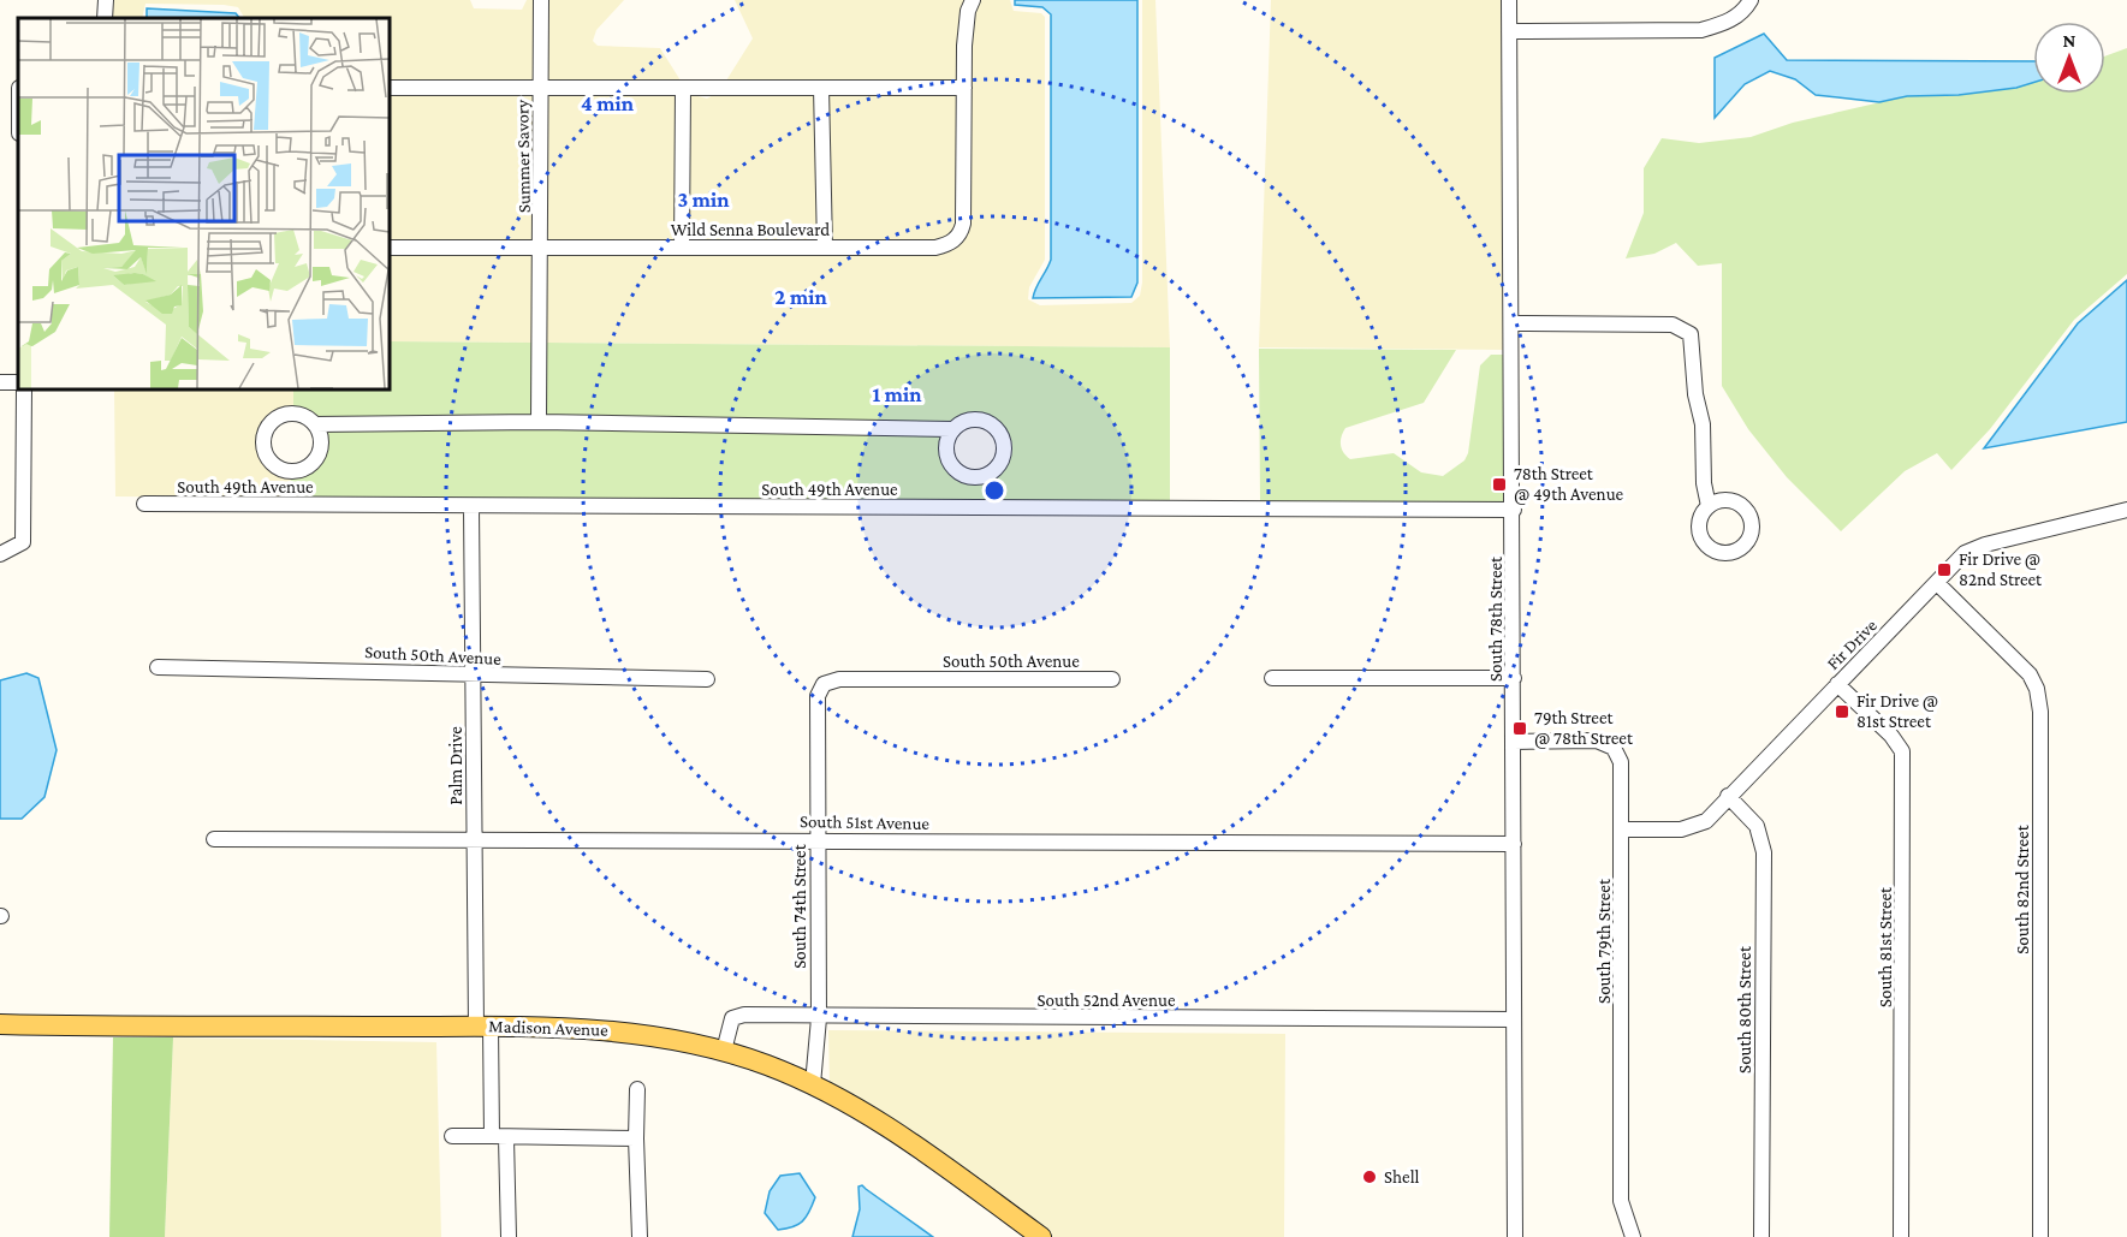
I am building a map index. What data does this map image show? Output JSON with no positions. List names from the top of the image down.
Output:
{
  "streets": {
    "main road": ["Madison Avenue"],
    "street": [
      "Summer Savory",
      "Wild Senna Boulevard",
      "South 49th Avenue",
      "South 78th Street",
      "Fir Drive",
      "South 50th Avenue",
      "Palm Drive",
      "South 51st Avenue",
      "South 82nd Street",
      "South 74th Street",
      "South 79th Street",
      "South 81st Street",
      "South 52nd Avenue",
      "South 80th Street"
    ]
  },
  "crossings": [
    ["Summer Savory", "Wild Senna Boulevard"],
    ["South 49th Avenue", "South 78th Street"],
    ["South 49th Avenue", "Palm Drive"],
    ["South 78th Street", "South 51st Avenue"],
    ["South 78th Street", "South 79th Street"],
    ["South 78th Street", "South 52nd Avenue"],
    ["Fir Drive", "South 82nd Street"],
    ["Fir Drive", "South 79th Street"],
    ["Fir Drive", "South 81st Street"],
    ["Fir Drive", "South 80th Street"],
    ["South 50th Avenue", "Palm Drive"],
    ["South 50th Avenue", "South 74th Street"],
    ["Palm Drive", "South 51st Avenue"],
    ["Palm Drive", "Madison Avenue"],
    ["South 51st Avenue", "South 74th Street"],
    ["South 74th Street", "South 52nd Avenue"],
    ["South 74th Street", "Madison Avenue"],
    ["South 52nd Avenue", "Madison Avenue"]
  ],
  "places": {
    "transit": [
      "78th Street @ 49th Avenue",
      "Fir Drive @ 82nd Street",
      "Fir Drive @ 81st Street",
      "79th Street @ 78th Street"
    ],
    "other": ["Shell"]
  },
  "north": "top",
  "rings": [
    "4 min",
    "3 min",
    "2 min",
    "1 min"
  ]
}
